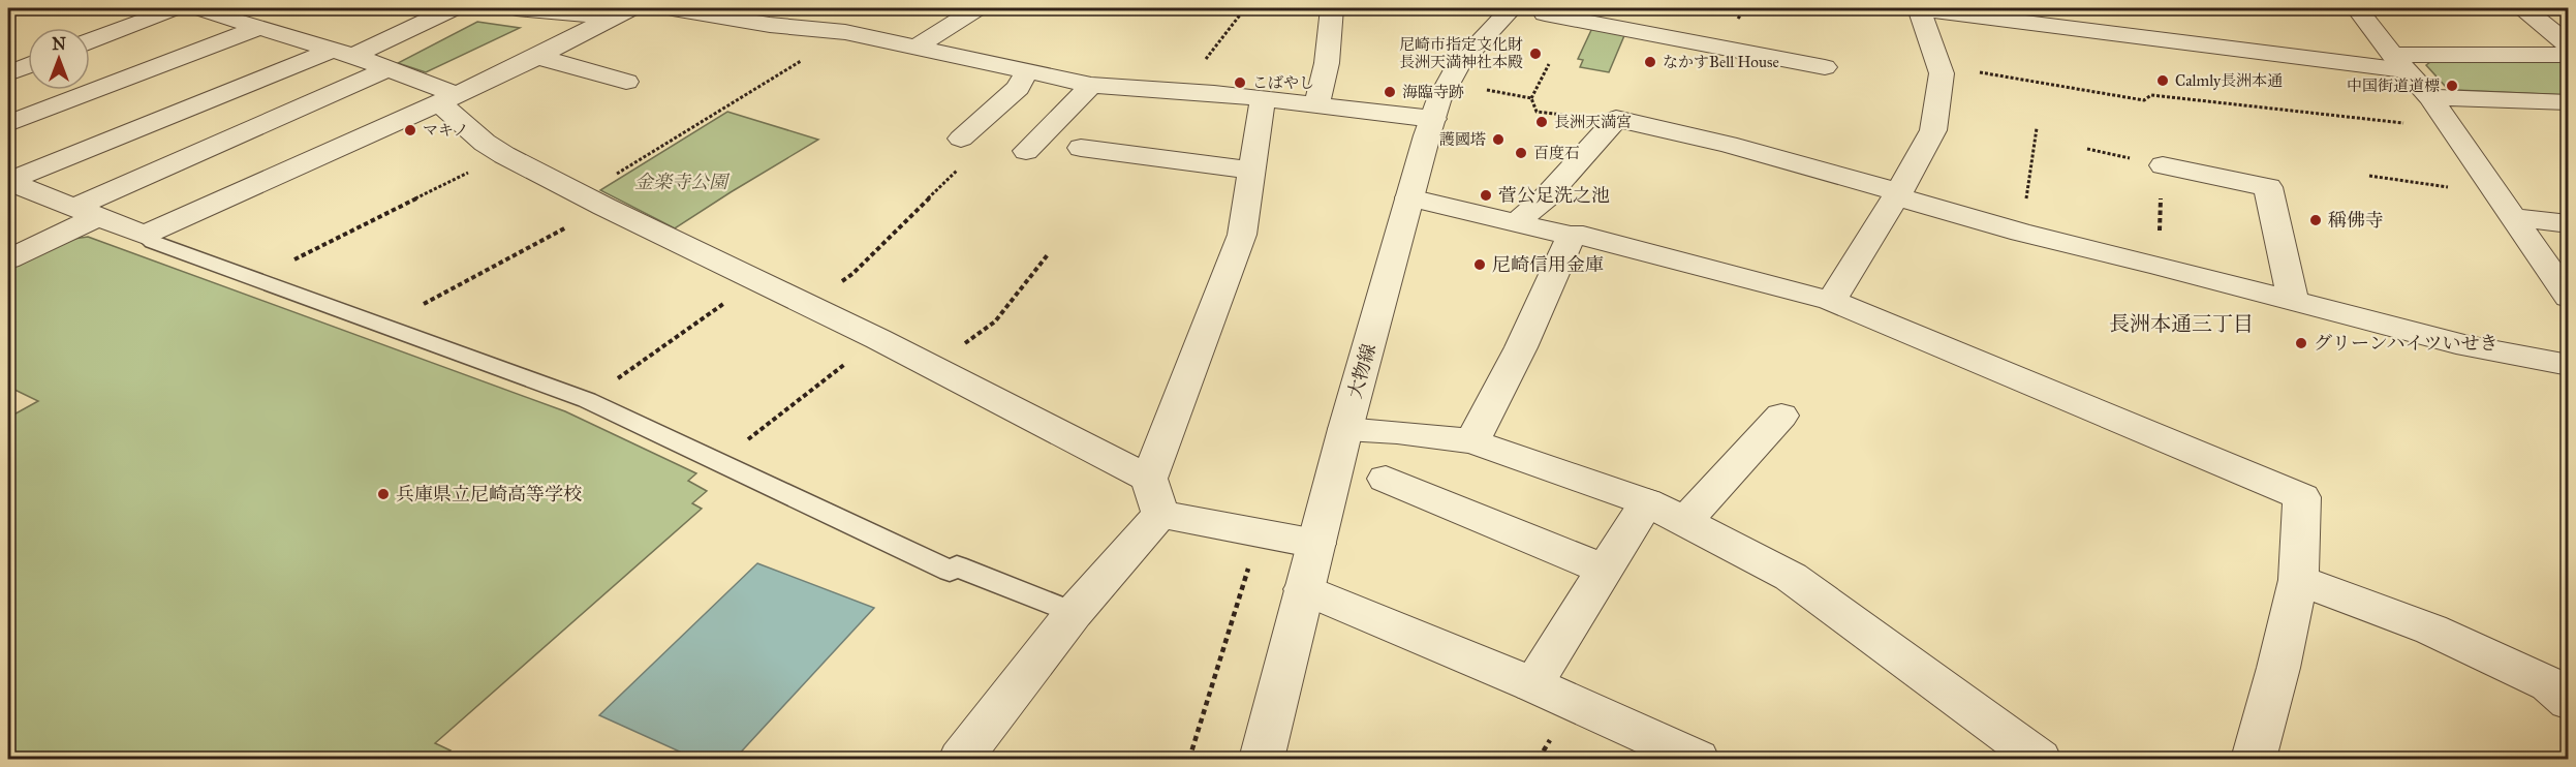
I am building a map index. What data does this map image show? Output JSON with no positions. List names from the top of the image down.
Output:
{
  "streets": {
    "street": ["大物線"]
  },
  "districts": ["長洲本通三丁目"],
  "parks": ["金楽寺公園"],
  "places": [
    "尼崎市指定文化財 長洲天満神社本殿",
    "なかすBell House",
    "Calmly長洲本通",
    "こばやし",
    "中国街道道標",
    "海臨寺跡",
    "長洲天満宮",
    "マキノ",
    "護國塔",
    "百度石",
    "菅公足洗之池",
    "稱佛寺",
    "尼崎信用金庫",
    "グリーンハイツいせき",
    "兵庫県立尼崎高等学校"
  ],
  "north": "top"
}
